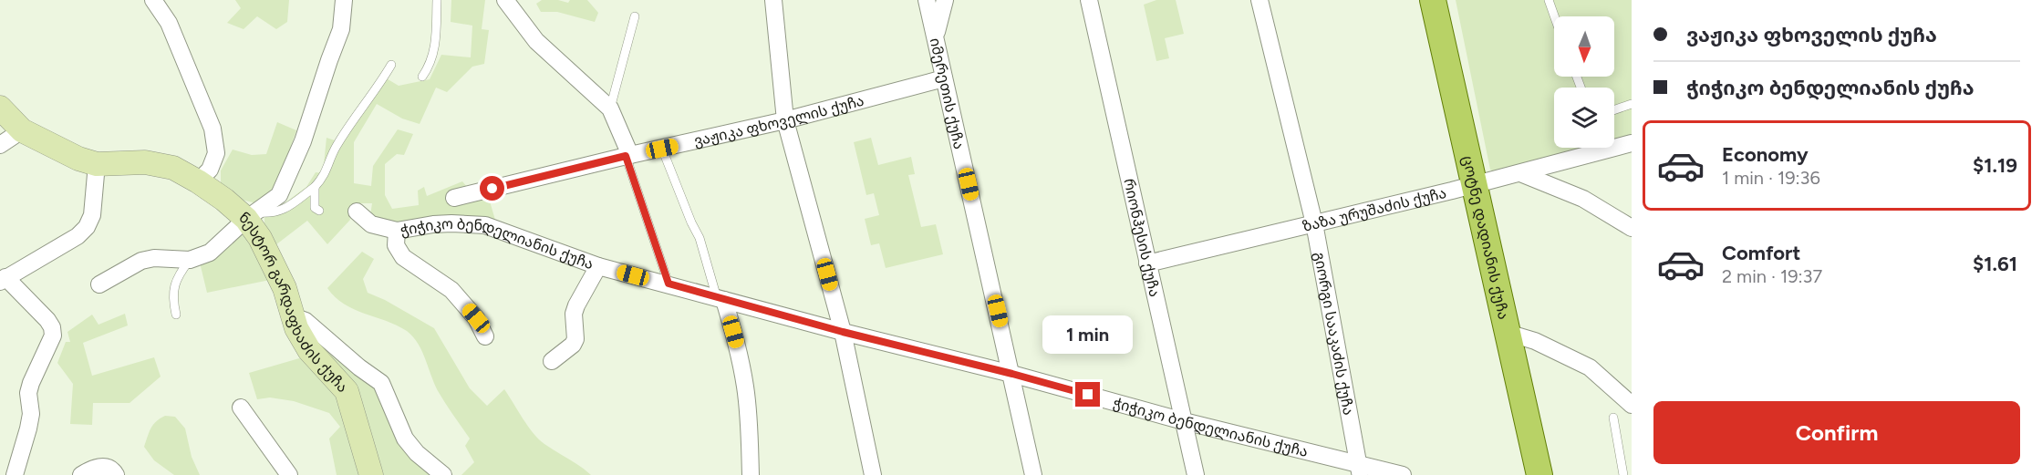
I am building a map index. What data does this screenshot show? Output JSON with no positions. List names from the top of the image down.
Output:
{
  "streets": {
    "main road": ["ცოტნე დადიანის ქუჩა"],
    "street": [
      "იმერეთის ქუჩა",
      "ვაჟიკა ფხოველის ქუჩა",
      "ზაზა ურუშაძის ქუჩა",
      "რიონჰესის ქუჩა",
      "ჭიჭიკო ბენდელიანის ქუჩა",
      "ნესტორ გარდაფხაძის ქუჩა",
      "გიორგი სააკაძის ქუჩა"
    ]
  },
  "crossings": [
    ["იმერეთის ქუჩა", "ვაჟიკა ფხოველის ქუჩა"],
    ["იმერეთის ქუჩა", "ჭიჭიკო ბენდელიანის ქუჩა"],
    ["ზაზა ურუშაძის ქუჩა", "რიონჰესის ქუჩა"],
    ["ზაზა ურუშაძის ქუჩა", "ცოტნე დადიანის ქუჩა"],
    ["ზაზა ურუშაძის ქუჩა", "გიორგი სააკაძის ქუჩა"],
    ["რიონჰესის ქუჩა", "ჭიჭიკო ბენდელიანის ქუჩა"],
    ["ჭიჭიკო ბენდელიანის ქუჩა", "გიორგი სააკაძის ქუჩა"]
  ],
  "north": "bottom",
  "page": {
    "banner": ["ვაჟიკა ფხოველის ქუჩა", "ჭიჭიკო ბენდელიანის ქუჩა"],
    "list": [
      {
        "name": "Economy",
        "note": "1 min · 19:36",
        "value": "$1.19"
      },
      {
        "name": "Comfort",
        "note": "2 min · 19:37",
        "value": "$1.61"
      }
    ],
    "bubble": "1 min",
    "buttons": "Confirm"
  }
}
